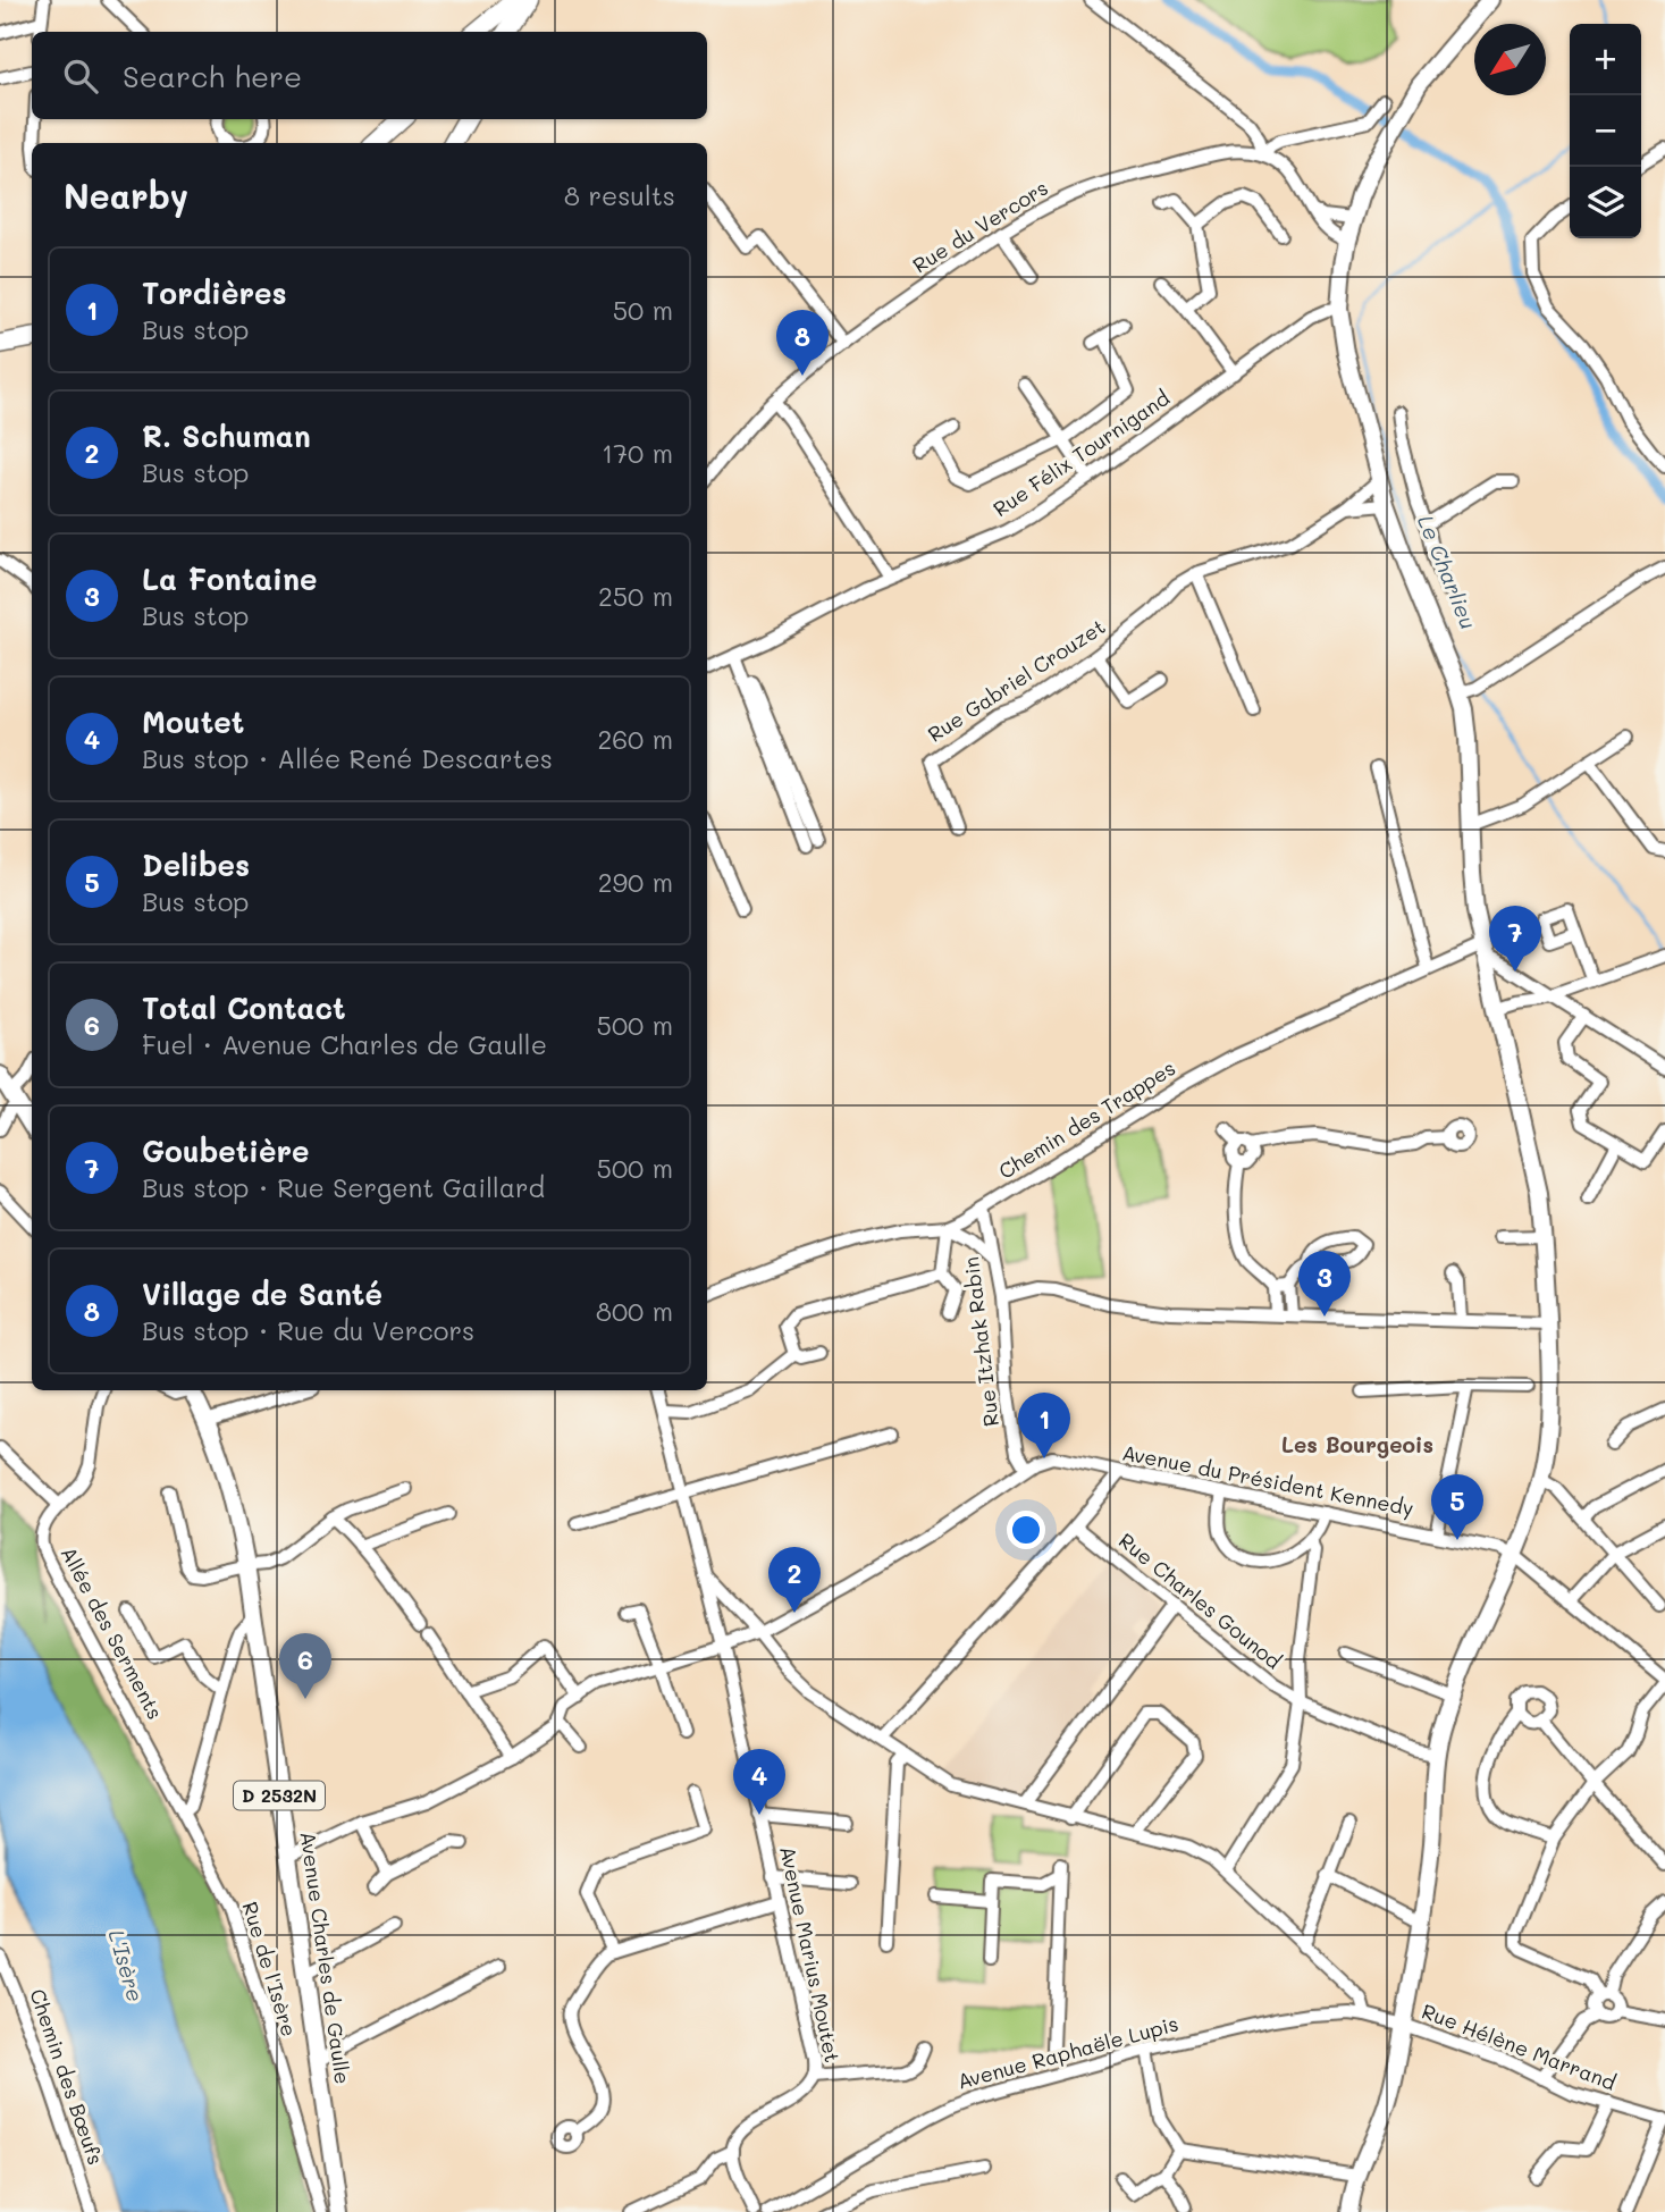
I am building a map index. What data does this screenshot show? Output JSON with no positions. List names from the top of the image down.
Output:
{
  "streets": {
    "main road": ["D 2532N", "Avenue Charles de Gaulle"],
    "street": [
      "Rue du Vercors",
      "Rue Félix Tournigand",
      "Rue Gabriel Crouzet",
      "Chemin des Trappes",
      "Rue Itzhak Rabin",
      "Avenue du Président Kennedy",
      "Rue Charles Gounod",
      "Allée des Serments",
      "Avenue Marius Moutet",
      "Rue de l'Isère",
      "Rue Hélène Marrand",
      "Avenue Raphaële Lupis",
      "Chemin des Bœufs"
    ]
  },
  "crossings": [
    ["Chemin des Trappes", "Rue Itzhak Rabin"],
    ["Rue Itzhak Rabin", "Avenue du Président Kennedy"],
    ["Allée des Serments", "Rue de l'Isère"],
    ["Rue Hélène Marrand", "Avenue Raphaële Lupis"]
  ],
  "districts": ["Les Bourgeois"],
  "water": ["Le Charlieu", "L'Isère"],
  "north": "bottom left",
  "page": {
    "map_buttons": ["+", "−"],
    "search": "Search here",
    "heading": ["Nearby", "8 results"],
    "list": [
      {
        "mark": "1",
        "name": "Tordières",
        "note": "Bus stop",
        "value": "50 m"
      },
      {
        "mark": "2",
        "name": "R. Schuman",
        "note": "Bus stop",
        "value": "170 m"
      },
      {
        "mark": "3",
        "name": "La Fontaine",
        "note": "Bus stop",
        "value": "250 m"
      },
      {
        "mark": "4",
        "name": "Moutet",
        "note": "Bus stop · Allée René Descartes",
        "value": "260 m"
      },
      {
        "mark": "5",
        "name": "Delibes",
        "note": "Bus stop",
        "value": "290 m"
      },
      {
        "mark": "6",
        "name": "Total Contact",
        "note": "Fuel · Avenue Charles de Gaulle",
        "value": "500 m"
      },
      {
        "mark": "7",
        "name": "Goubetière",
        "note": "Bus stop · Rue Sergent Gaillard",
        "value": "500 m"
      },
      {
        "mark": "8",
        "name": "Village de Santé",
        "note": "Bus stop · Rue du Vercors",
        "value": "800 m"
      }
    ],
    "pins": [
      "8",
      "7",
      "3",
      "1",
      "5",
      "2",
      "6",
      "4"
    ]
  }
}
